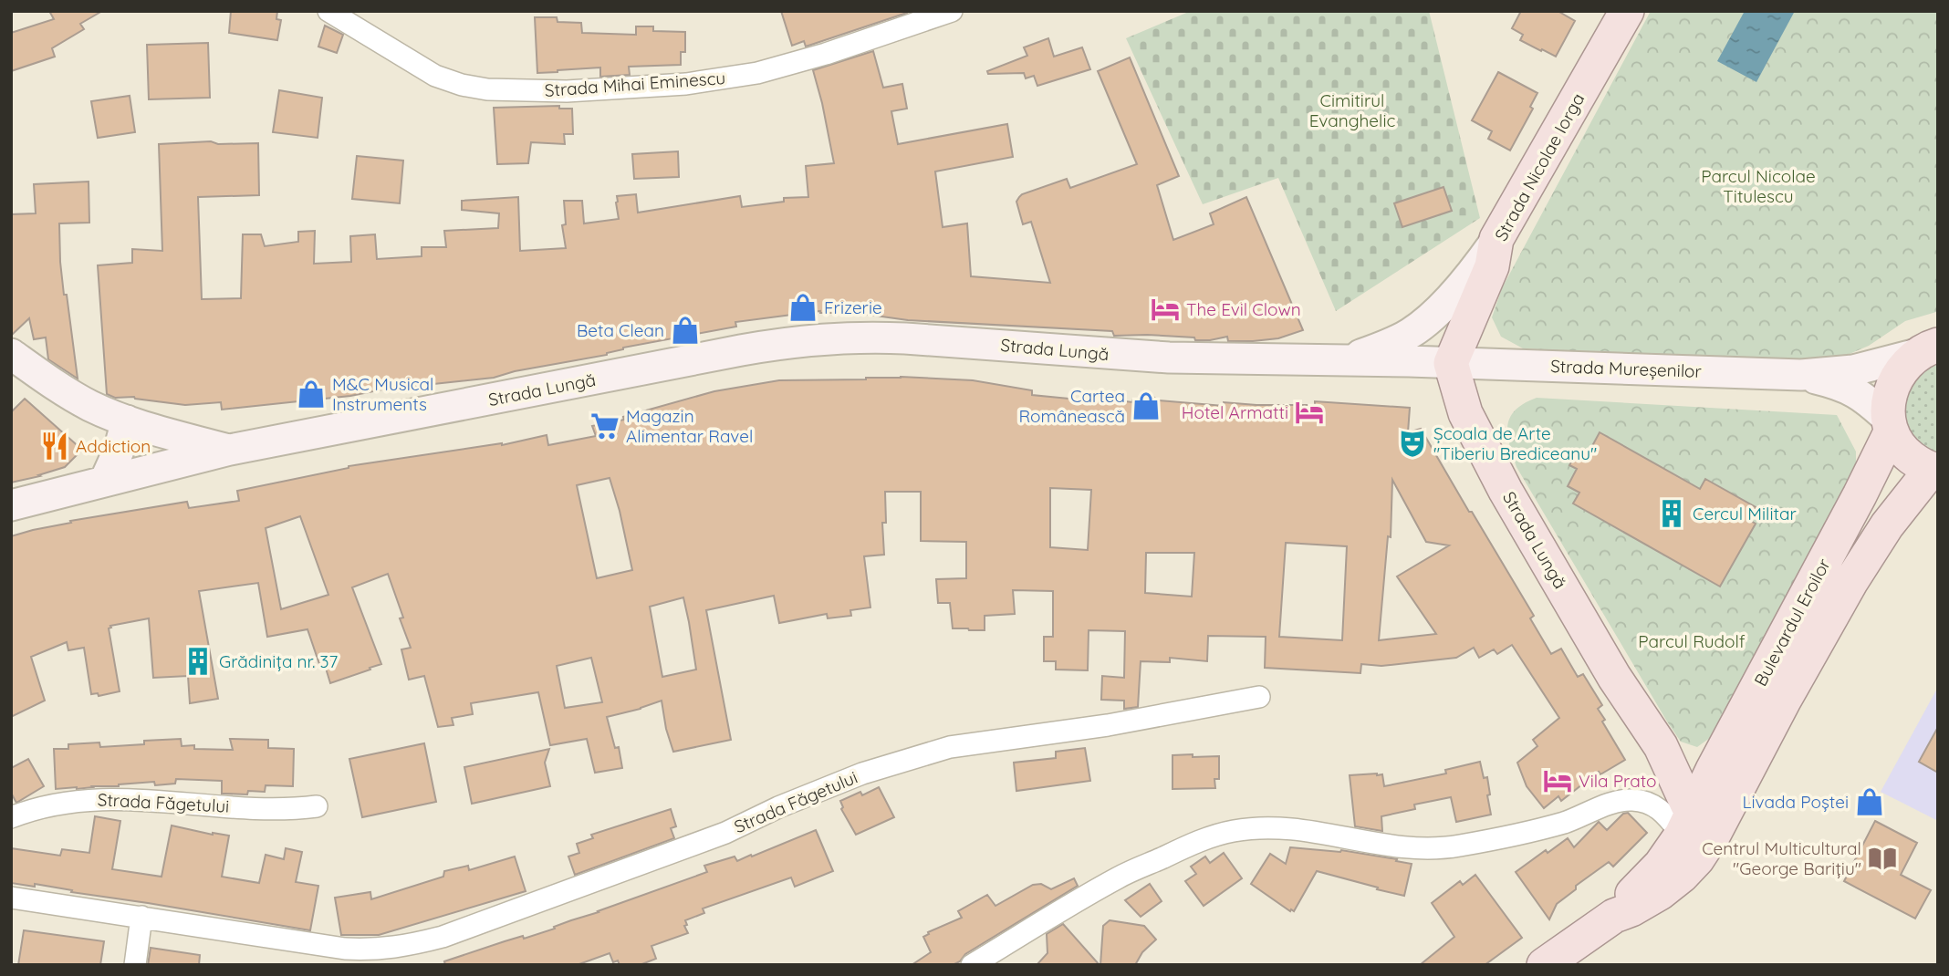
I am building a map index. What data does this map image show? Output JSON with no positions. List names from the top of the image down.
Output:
{
  "streets": {
    "main road": [
      "Strada Nicolae Iorga",
      "Strada Lungă",
      "Strada Mureșenilor",
      "Bulevardul Eroilor"
    ],
    "street": ["Strada Mihai Eminescu", "Strada Făgetului"]
  },
  "crossings": [
    ["Strada Nicolae Iorga", "Strada Lungă"],
    ["Strada Nicolae Iorga", "Strada Mureșenilor"],
    ["Strada Lungă", "Strada Mureșenilor"],
    ["Strada Lungă", "Bulevardul Eroilor"],
    ["Strada Mureșenilor", "Bulevardul Eroilor"]
  ],
  "parks": ["Cimitirul Evanghelic", "Parcul Nicolae Titulescu", "Parcul Rudolf"],
  "places": {
    "shop": [
      "Frizerie",
      "Beta Clean",
      "M&C Musical Instruments",
      "Cartea Românească",
      "Livada Poștei"
    ],
    "hotel": ["The Evil Clown", "Hotel Armatti", "Vila Prato"],
    "supermarket": ["Magazin Alimentar Ravel"],
    "theatre": ["Școala de Arte \"Tiberiu Brediceanu\""],
    "restaurant": ["Addiction"],
    "building": ["Cercul Militar", "Grădinița nr. 37"],
    "library": ["Centrul Multicultural \"George Barițiu\""]
  }
}
